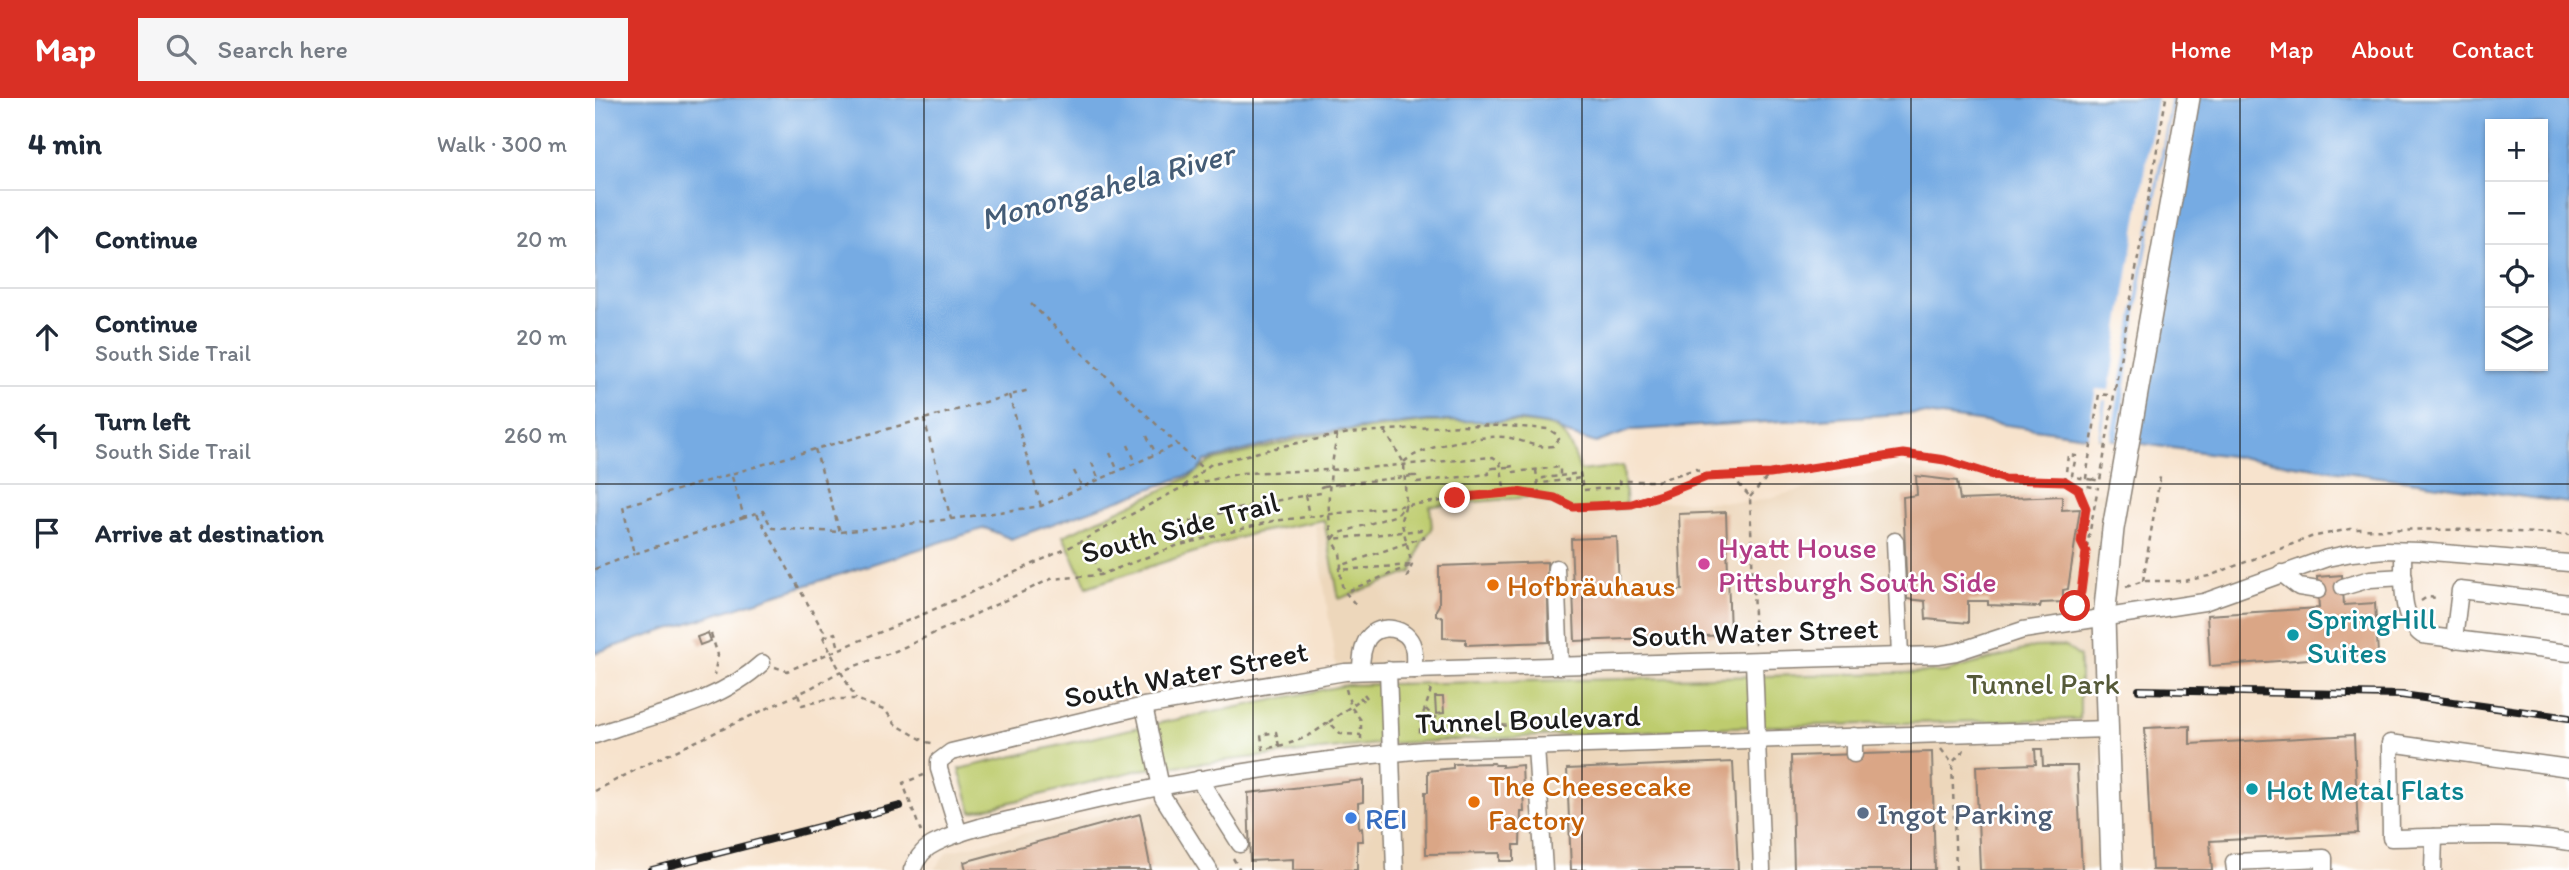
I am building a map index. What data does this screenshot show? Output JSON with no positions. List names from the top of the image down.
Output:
{
  "streets": {
    "street": ["South Water Street", "Tunnel Boulevard"],
    "path": ["South Side Trail"]
  },
  "water": ["Monongahela River"],
  "parks": ["Tunnel Park"],
  "places": [
    "Hyatt House Pittsburgh South Side",
    "Hofbräuhaus",
    "SpringHill Suites",
    "Hot Metal Flats",
    "The Cheesecake Factory",
    "Ingot Parking",
    "REI"
  ],
  "page": {
    "header": "Map",
    "search": "Search here",
    "nav": [
      "Home",
      "Map",
      "About",
      "Contact"
    ],
    "heading": ["4 min", "Walk · 300 m"],
    "map_buttons": ["+", "−"],
    "list": [
      ["Continue", "20 m"],
      ["Continue", "South Side Trail", "20 m"],
      ["Turn left", "South Side Trail", "260 m"],
      "Arrive at destination"
    ]
  }
}
